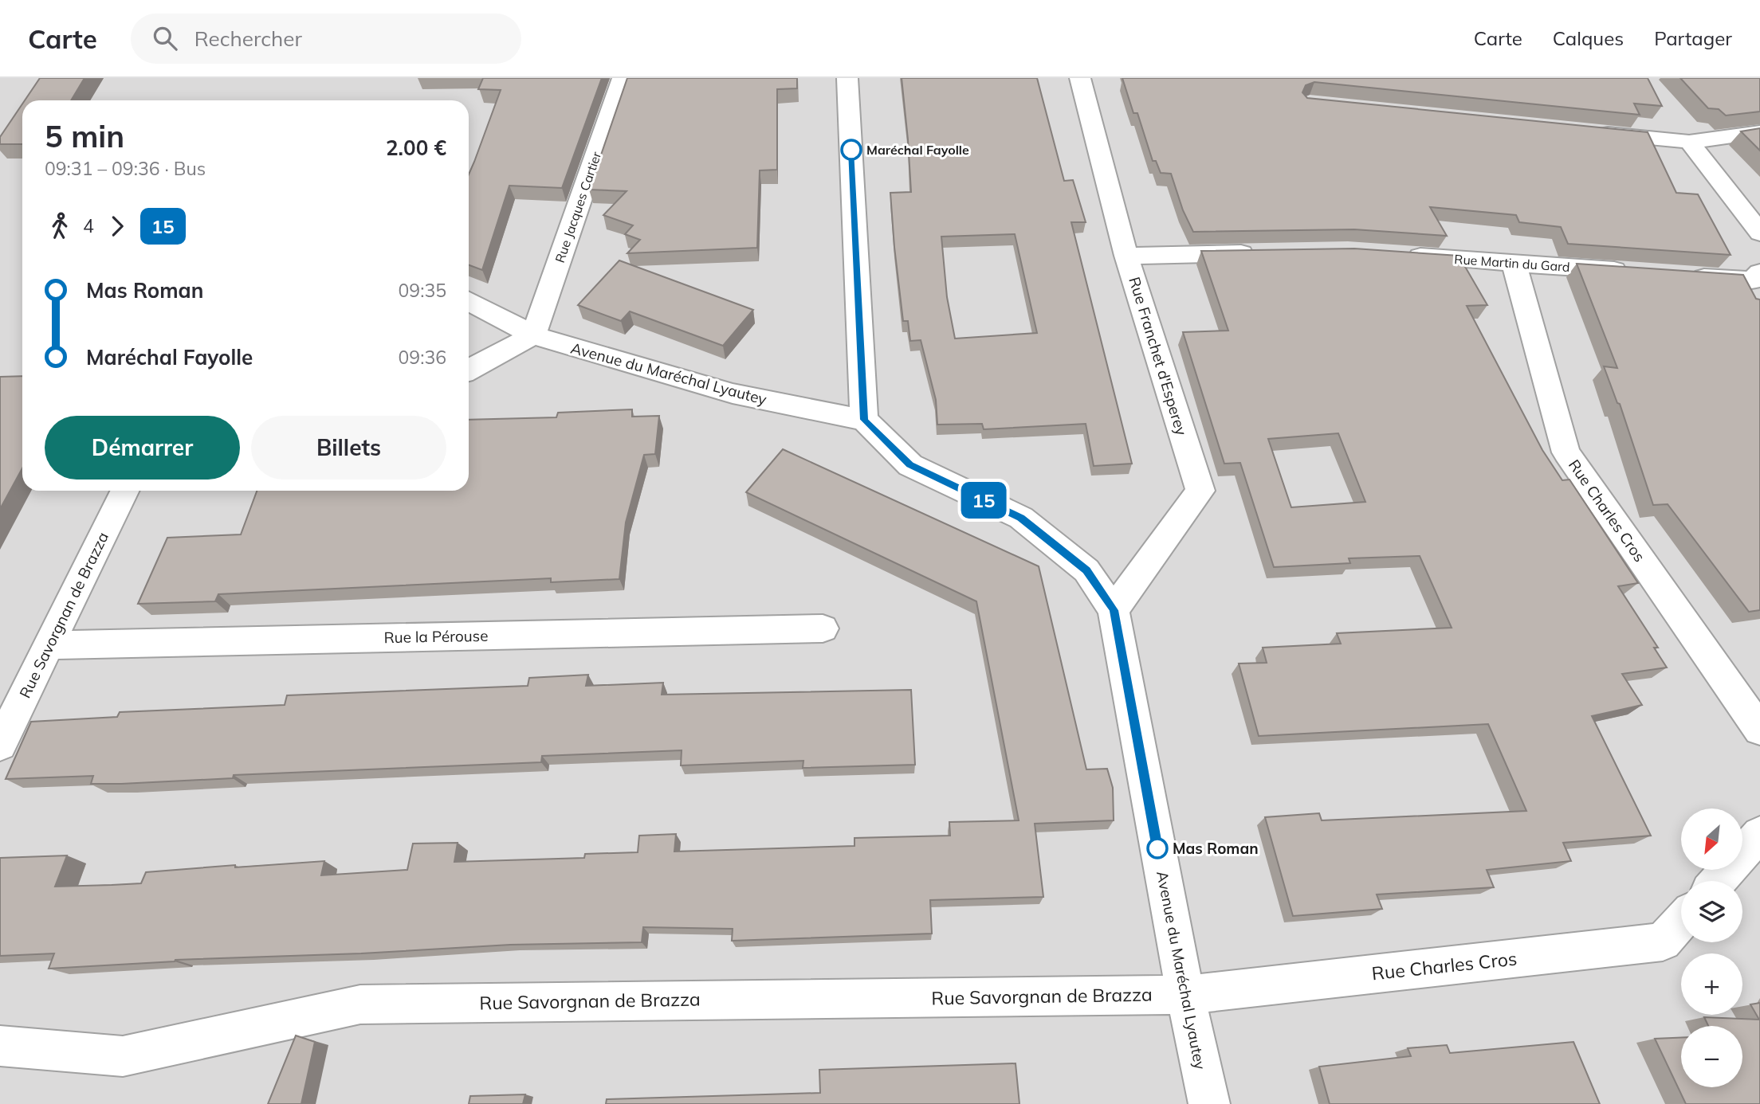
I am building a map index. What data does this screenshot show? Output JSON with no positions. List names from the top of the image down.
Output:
{
  "streets": {
    "street": [
      "Rue Jacques Cartier",
      "Rue Martin du Gard",
      "Rue Franchet d'Esperey",
      "Avenue du Maréchal Lyautey",
      "Rue Charles Cros",
      "Rue Savorgnan de Brazza",
      "Rue la Pérouse"
    ]
  },
  "crossings": [
    ["Rue Jacques Cartier", "Avenue du Maréchal Lyautey"],
    ["Rue Martin du Gard", "Rue Charles Cros"],
    ["Rue Franchet d'Esperey", "Avenue du Maréchal Lyautey"],
    ["Avenue du Maréchal Lyautey", "Rue Charles Cros"],
    ["Avenue du Maréchal Lyautey", "Rue Savorgnan de Brazza"],
    ["Rue Charles Cros", "Rue Savorgnan de Brazza"],
    ["Rue Savorgnan de Brazza", "Rue la Pérouse"]
  ],
  "places": ["Maréchal Fayolle", "Mas Roman"],
  "lines": ["bus line 15"],
  "north": "bottom left",
  "page": {
    "header": "Carte",
    "search": "Rechercher",
    "nav": ["Carte", "Calques", "Partager"],
    "on_map": "15",
    "heading": ["5 min", "09:31 – 09:36 · Bus", "2.00 €"],
    "legs": ["4", "15"],
    "list": [
      {
        "name": "Mas Roman",
        "value": "09:35"
      },
      {
        "name": "Maréchal Fayolle",
        "value": "09:36"
      }
    ],
    "buttons": ["Démarrer", "Billets"],
    "map_buttons": ["+", "−"]
  }
}
